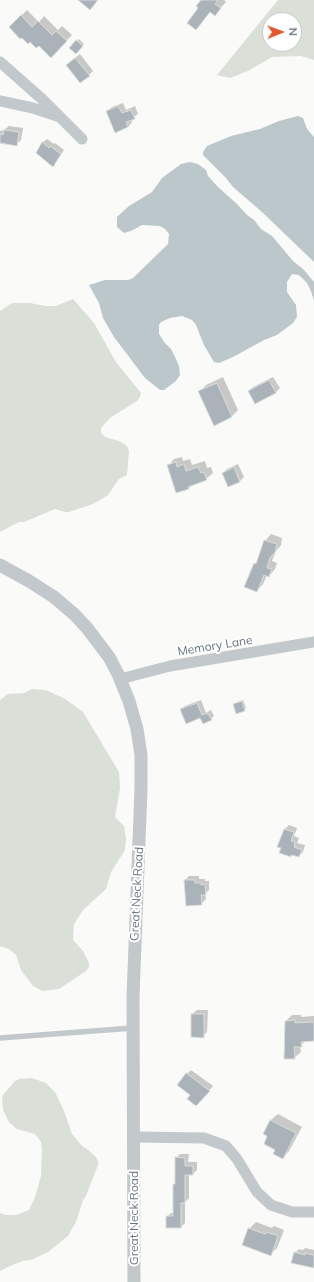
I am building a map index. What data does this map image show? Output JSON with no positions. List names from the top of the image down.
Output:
{
  "streets": {
    "street": ["Memory Lane", "Great Neck Road"]
  },
  "crossings": [
    ["Memory Lane", "Great Neck Road"]
  ],
  "north": "right"
}
